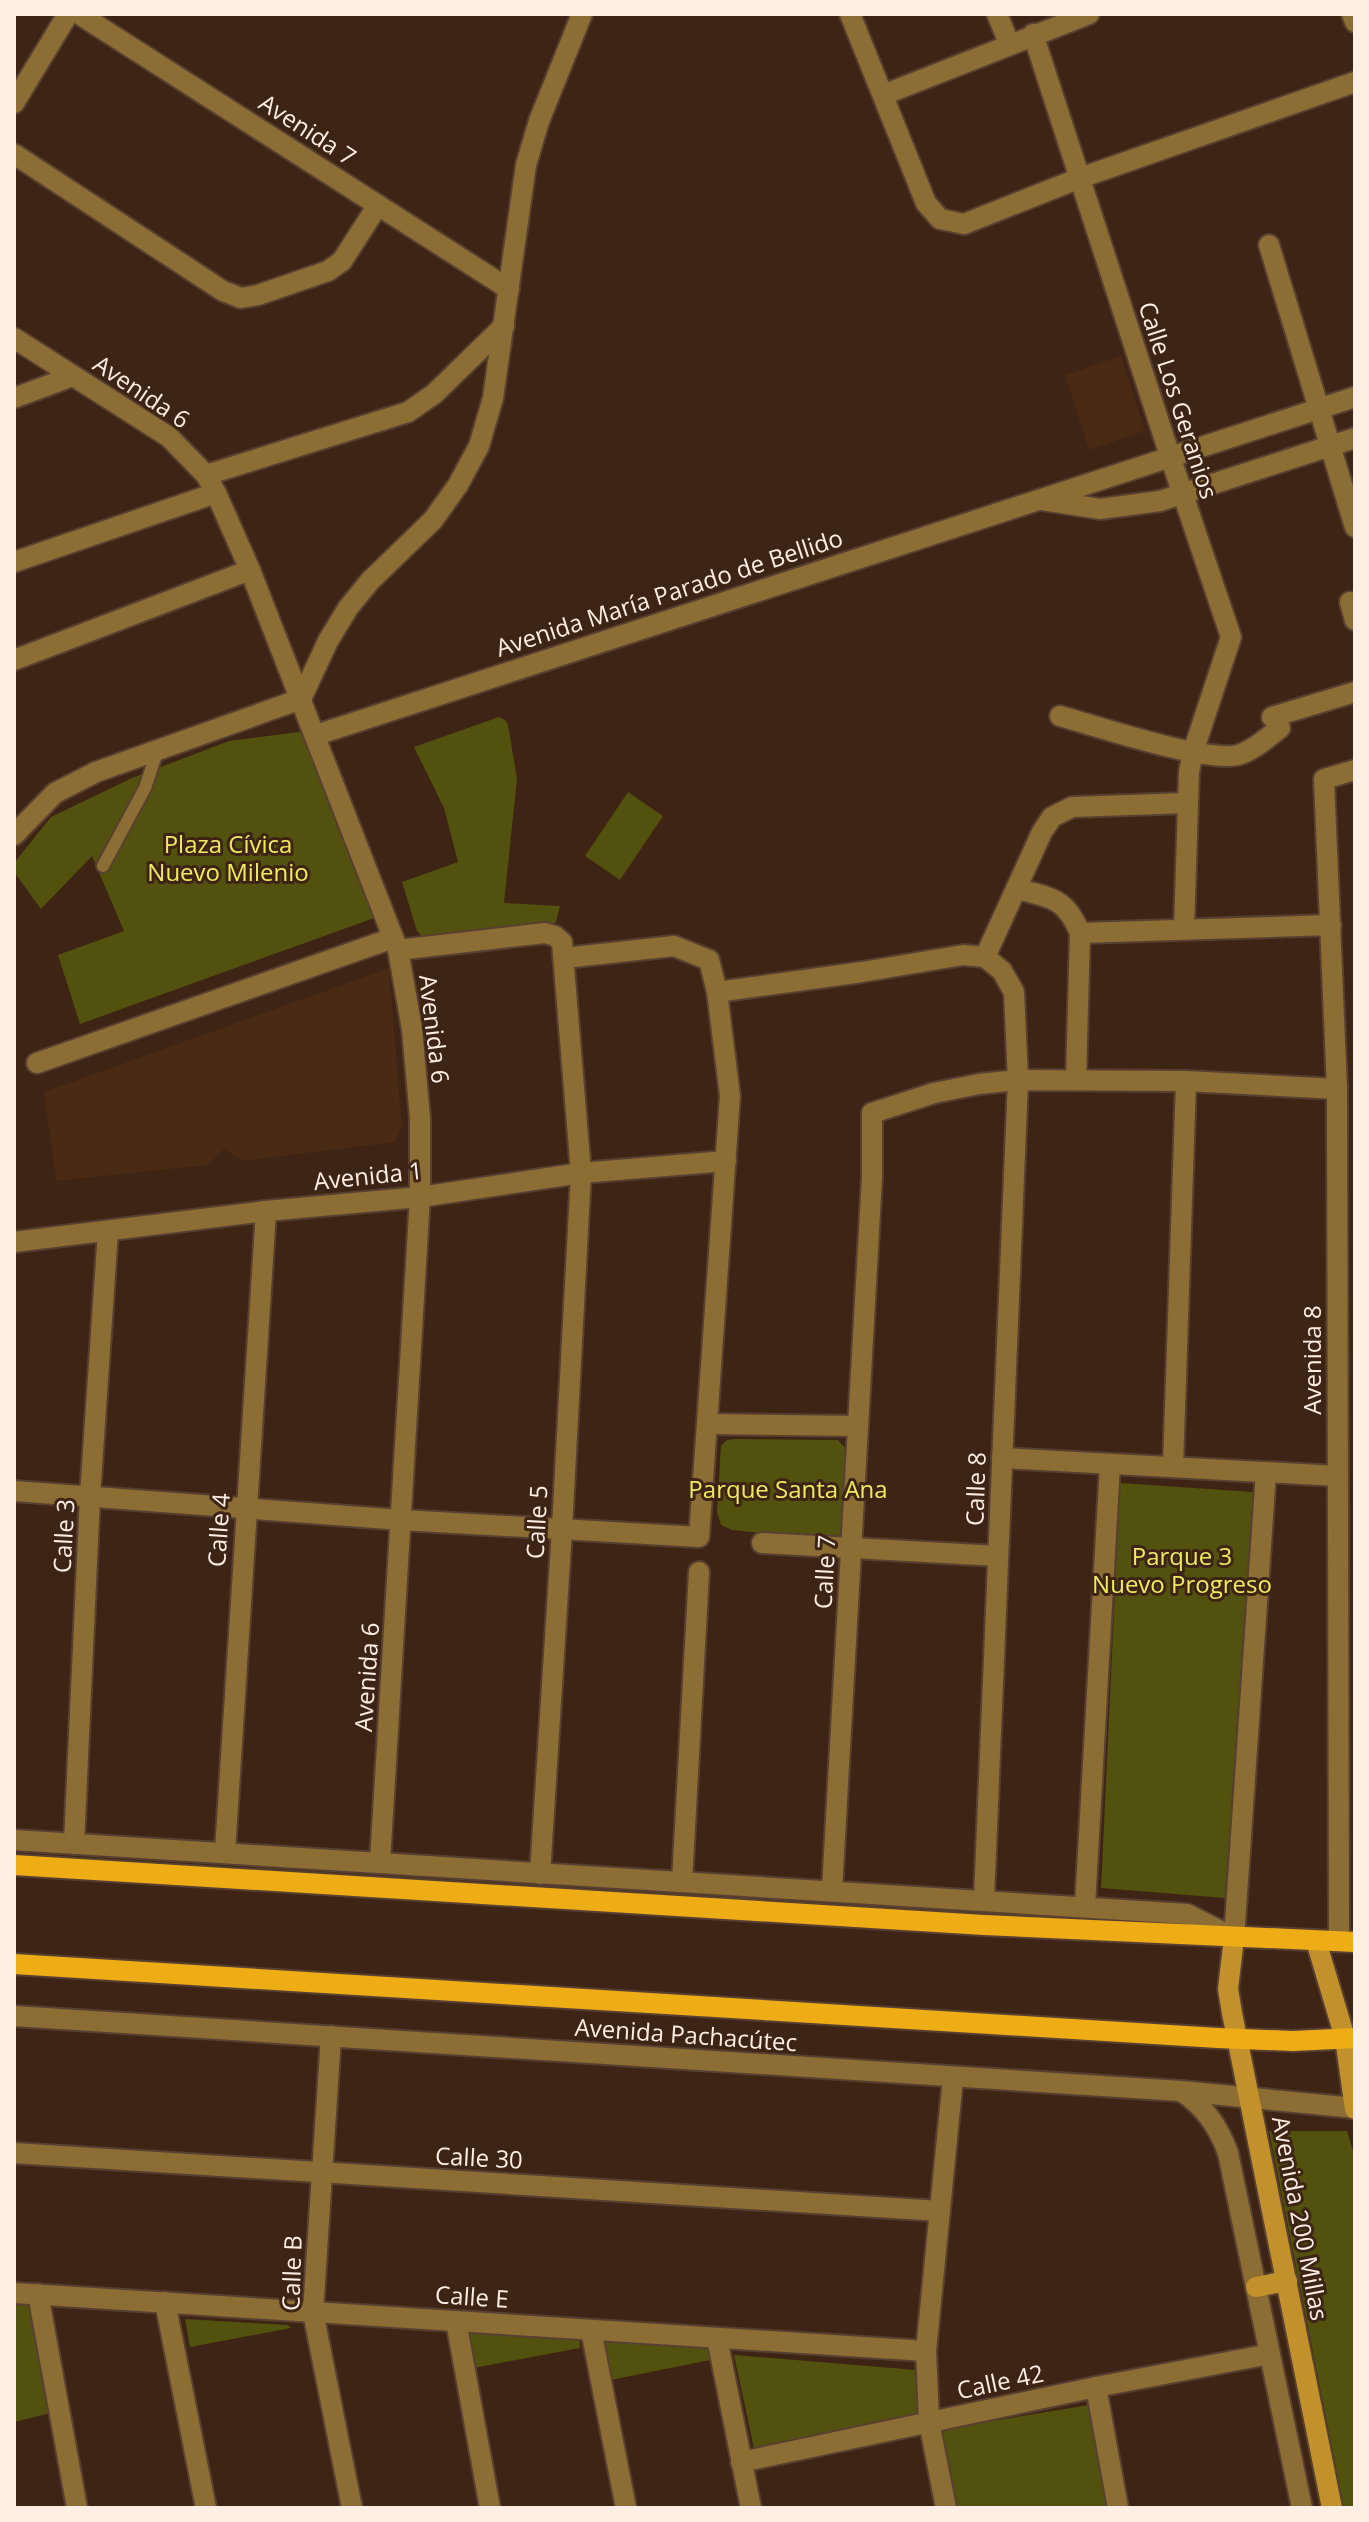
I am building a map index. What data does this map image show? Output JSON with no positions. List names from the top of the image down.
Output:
{
  "streets": {
    "main road": ["Avenida Pachacútec", "Avenida 200 Millas"],
    "street": [
      "Avenida 7",
      "Avenida 6",
      "Calle Los Geranios",
      "Avenida María Parado de Bellido",
      "Avenida 1",
      "Avenida 8",
      "Calle 8",
      "Calle 5",
      "Calle 4",
      "Calle 3",
      "Calle 7",
      "Calle 30",
      "Calle B",
      "Calle E",
      "Calle 42"
    ]
  },
  "crossings": [
    ["Avenida 6", "Avenida María Parado de Bellido"],
    ["Avenida 6", "Avenida 1"],
    ["Calle Los Geranios", "Avenida María Parado de Bellido"],
    ["Avenida 1", "Calle 5"],
    ["Avenida 1", "Calle 4"],
    ["Avenida 1", "Calle 3"],
    ["Calle 8", "Calle 7"],
    ["Avenida Pachacútec", "Avenida 200 Millas"],
    ["Avenida Pachacútec", "Calle B"],
    ["Calle 30", "Calle B"],
    ["Calle B", "Calle E"]
  ],
  "parks": ["Plaza Cívica Nuevo Milenio", "Parque Santa Ana", "Parque 3 Nuevo Progreso"]
}
